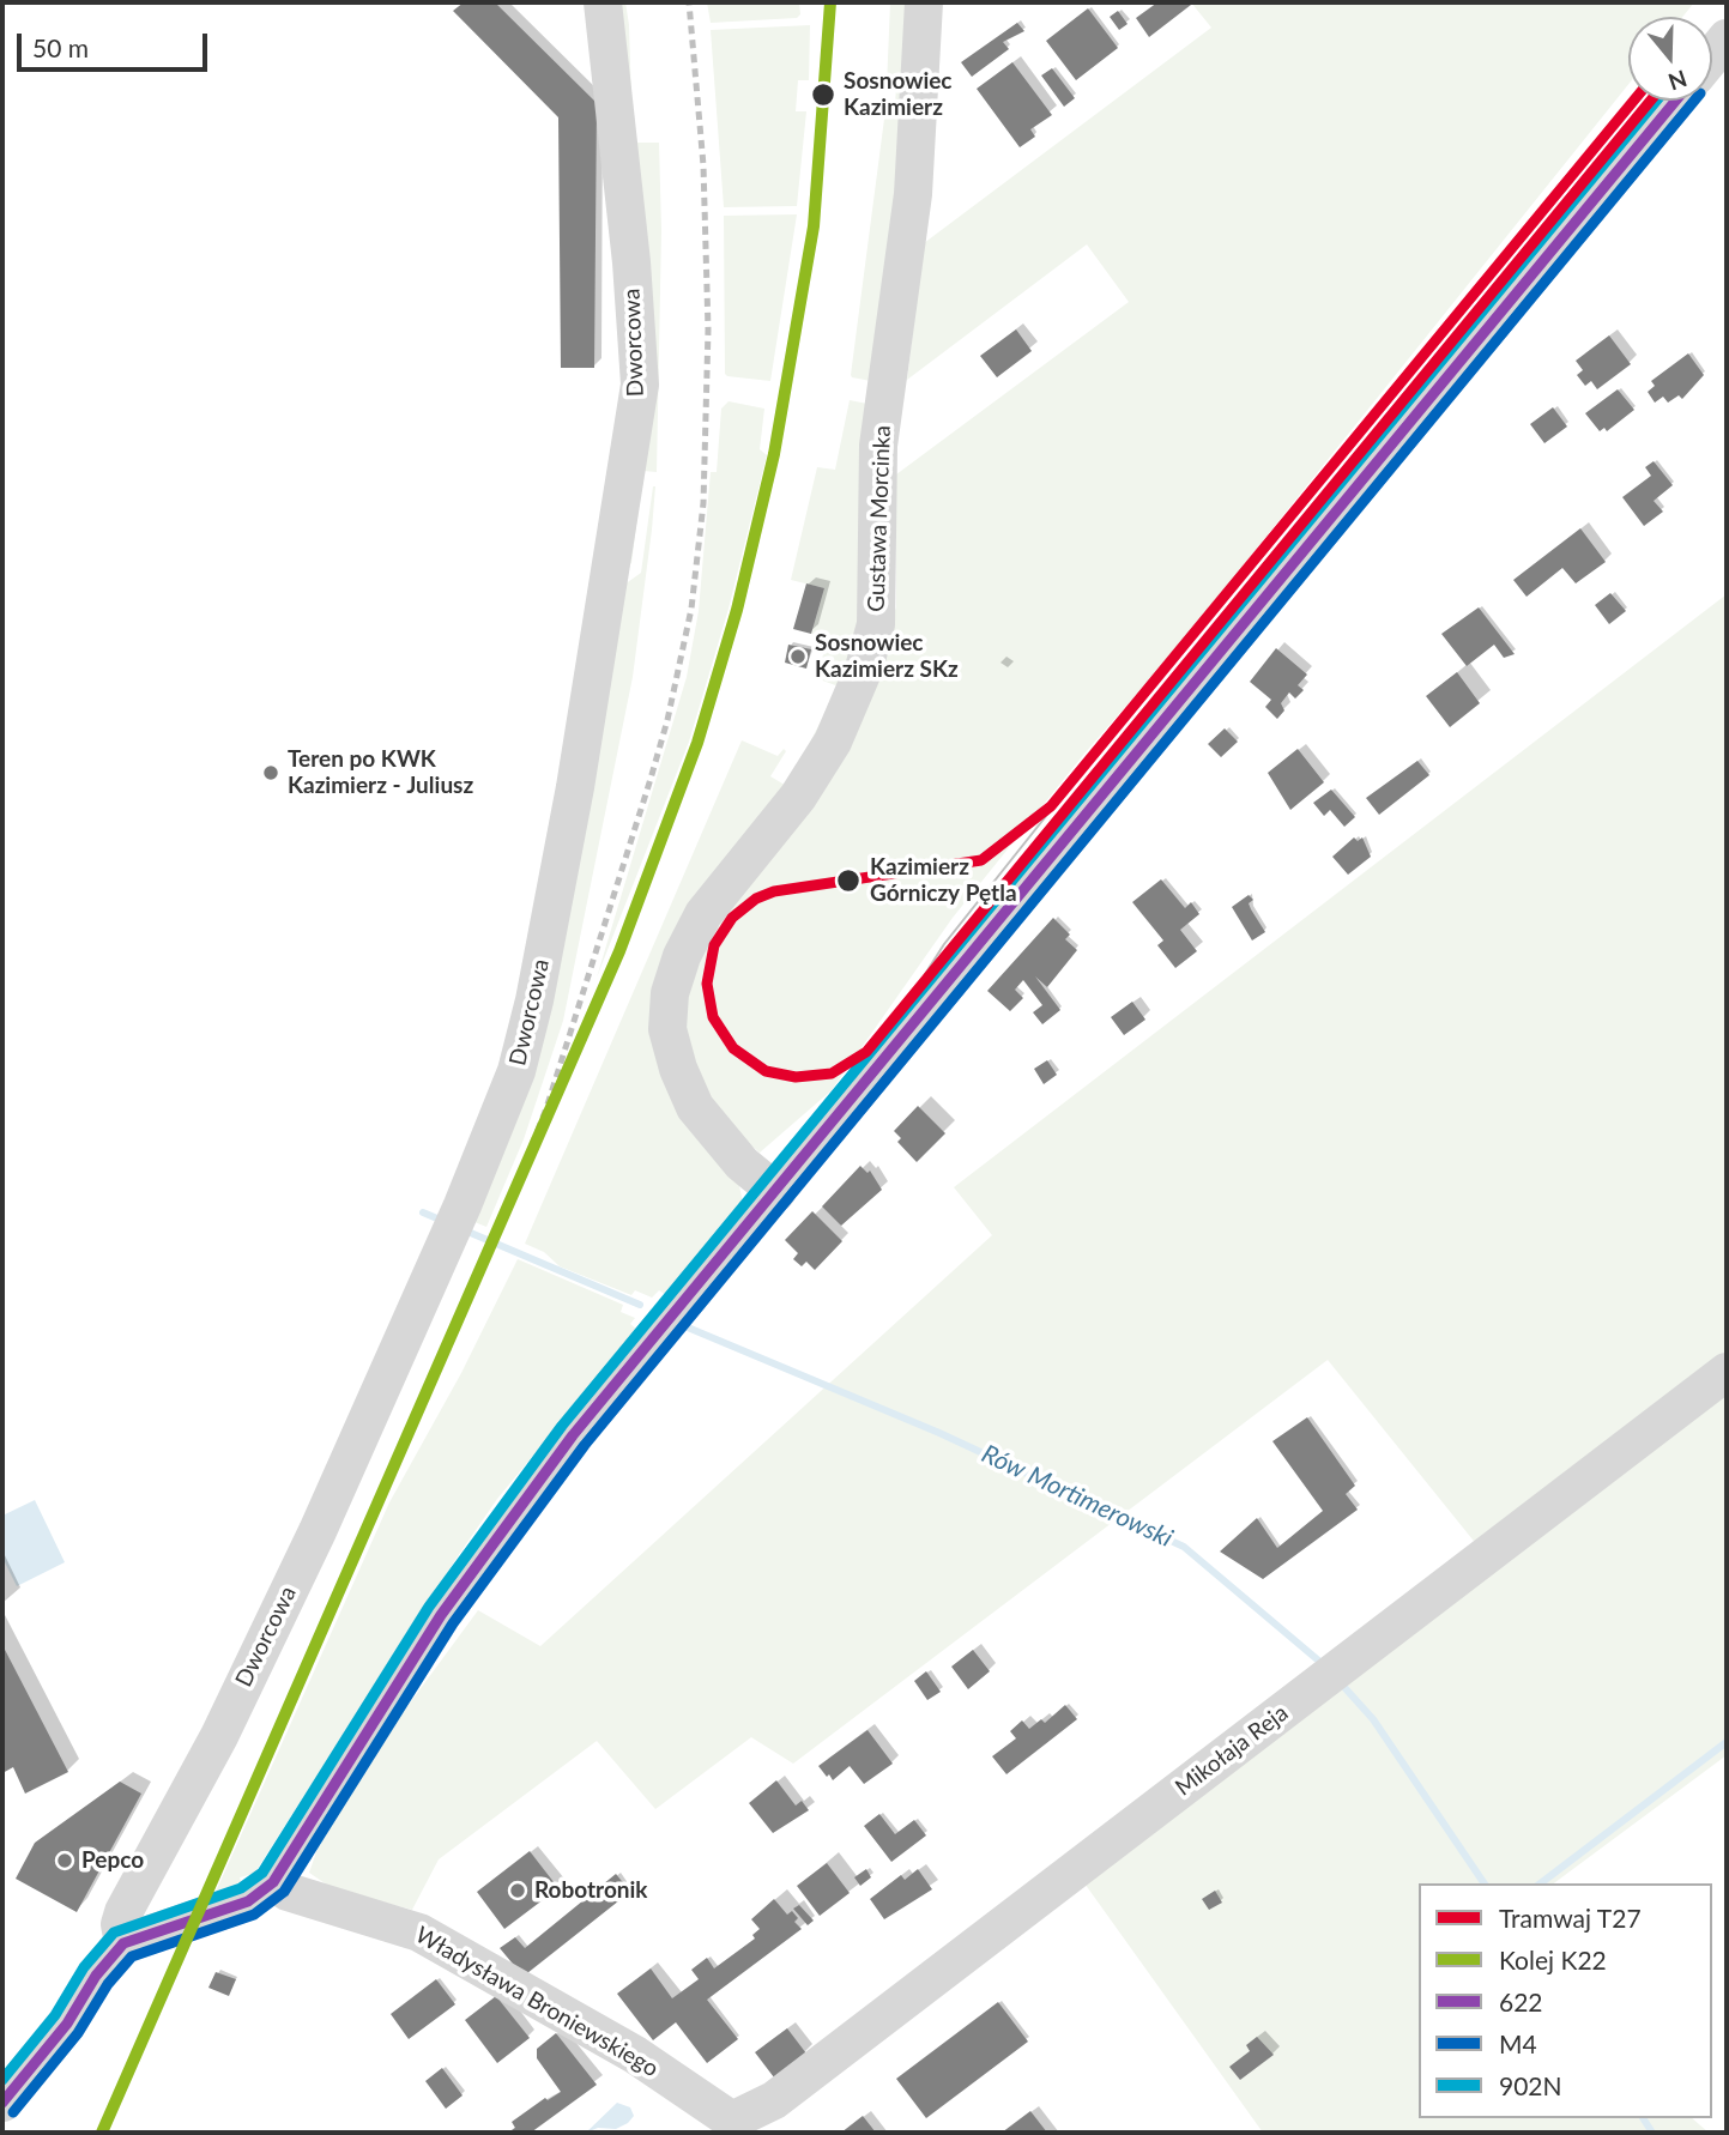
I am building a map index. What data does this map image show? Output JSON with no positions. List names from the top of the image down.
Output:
{
  "streets": {
    "street": [
      "Dworcowa",
      "Gustawa Morcinka",
      "Mikołaja Reja",
      "Władysława Broniewskiego"
    ]
  },
  "crossings": [
    ["Mikołaja Reja", "Władysława Broniewskiego"]
  ],
  "water": ["Rów Mortimerowski"],
  "places": [
    "Sosnowiec Kazimierz",
    "Sosnowiec Kazimierz SKz",
    "Teren po KWK Kazimierz - Juliusz",
    "Kazimierz Górniczy Pętla",
    "Pepco",
    "Robotronik"
  ],
  "lines": [
    "rail line K22",
    "tram line T27",
    "transit line 622",
    "transit line M4",
    "transit line 902N"
  ],
  "legend": [
    "Tramwaj T27",
    "Kolej K22",
    "622",
    "M4",
    "902N"
  ],
  "scale_bar": "50 m",
  "north": "bottom"
}
